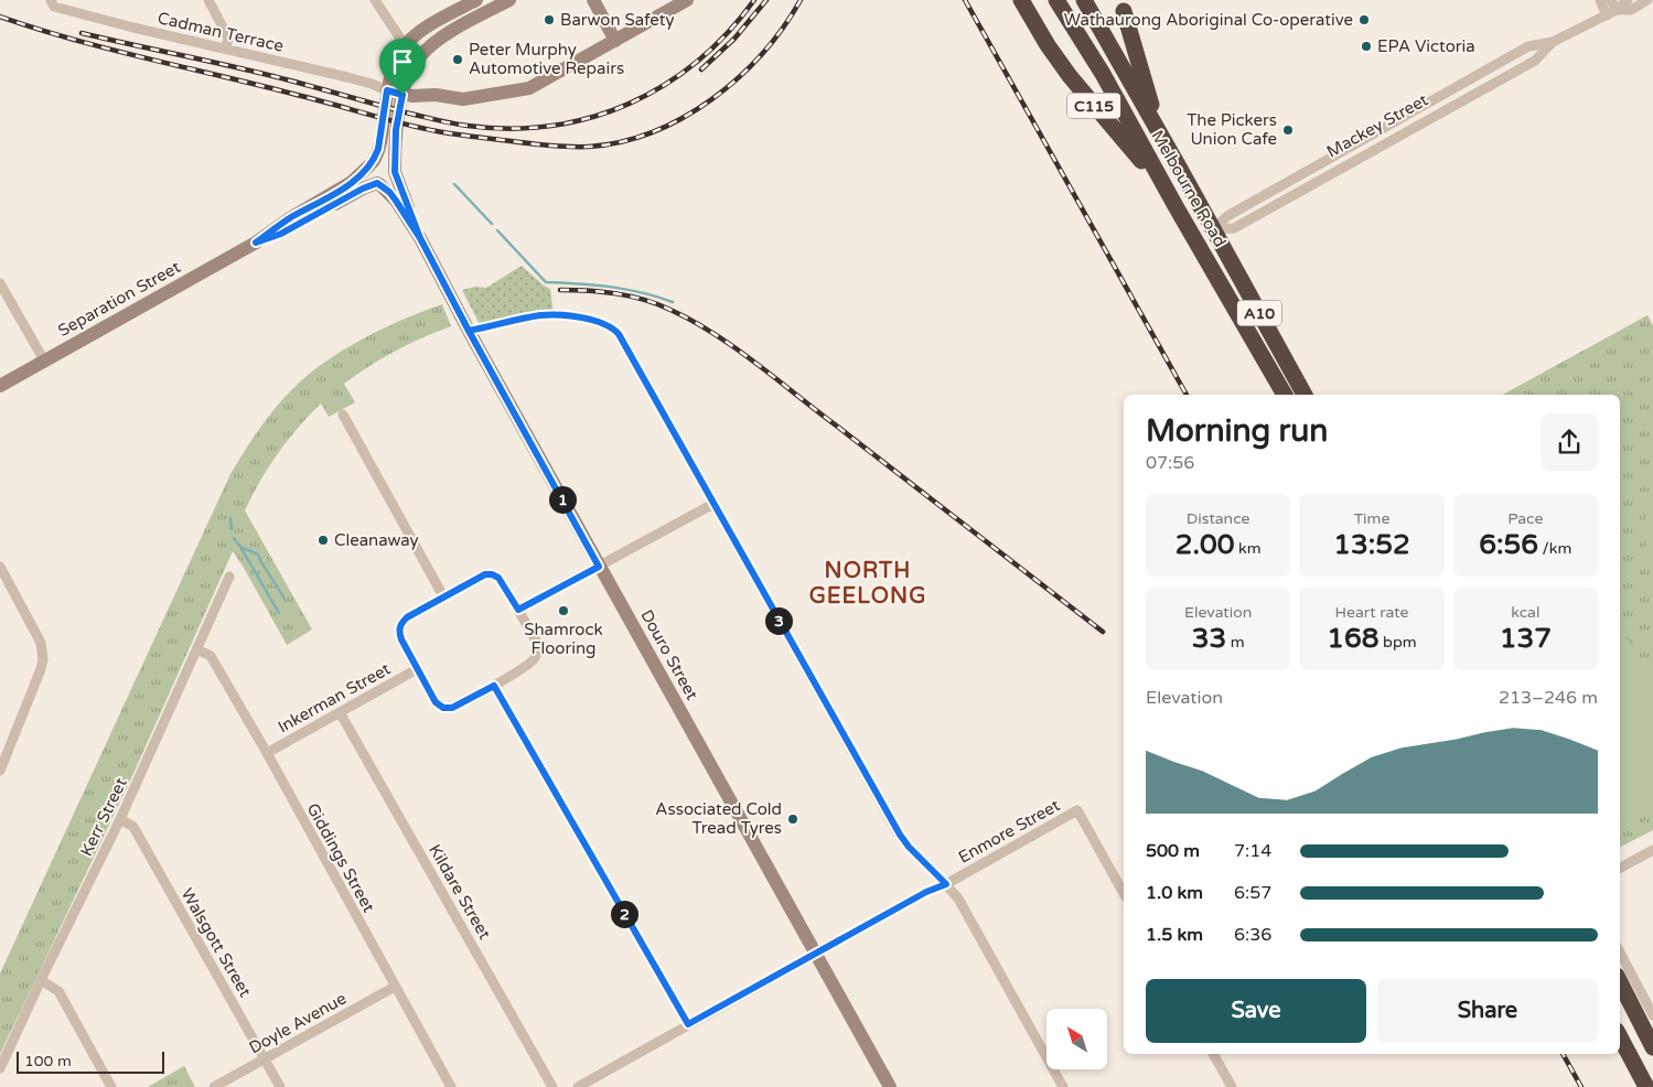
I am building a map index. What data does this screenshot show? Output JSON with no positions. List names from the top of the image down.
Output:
{
  "streets": {
    "highway": [
      "C115",
      "Mackey Street",
      "Melbourne Road",
      "A10"
    ],
    "main road": ["Separation Street", "Douro Street"],
    "street": [
      "Cadman Terrace",
      "Inkerman Street",
      "Kerr Street",
      "Enmore Street",
      "Giddings Street",
      "Kildare Street",
      "Walsgott Street",
      "Doyle Avenue"
    ]
  },
  "crossings": [
    ["Cadman Terrace", "Separation Street"],
    ["C115", "Melbourne Road"],
    ["Mackey Street", "Melbourne Road"],
    ["Separation Street", "Douro Street"],
    ["Douro Street", "Enmore Street"],
    ["Inkerman Street", "Giddings Street"],
    ["Inkerman Street", "Kildare Street"],
    ["Kerr Street", "Giddings Street"],
    ["Kerr Street", "Walsgott Street"],
    ["Giddings Street", "Doyle Avenue"],
    ["Walsgott Street", "Doyle Avenue"]
  ],
  "districts": ["NORTH GEELONG"],
  "places": [
    "Barwon Safety",
    "Wathaurong Aboriginal Co-operative",
    "EPA Victoria",
    "Peter Murphy Automotive Repairs",
    "The Pickers Union Cafe",
    "Cleanaway",
    "Shamrock Flooring",
    "Associated Cold Tread Tyres"
  ],
  "scale_bar": "100 m",
  "north": "top left",
  "page": {
    "heading": ["Morning run", "07:56"],
    "pins": ["1", "3", "2"],
    "stats": [
      ["Distance", "2.00 km"],
      ["Time", "13:52"],
      ["Pace", "6:56 /km"],
      ["Elevation", "33 m"],
      ["Heart rate", "168 bpm"],
      ["kcal", "137"]
    ],
    "chart": ["Elevation", "213–246 m"],
    "list": [
      {
        "name": "500 m",
        "note": "7:14"
      },
      {
        "name": "1.0 km",
        "note": "6:57"
      },
      {
        "name": "1.5 km",
        "note": "6:36"
      }
    ],
    "buttons": ["Save", "Share"],
    "scale": "100 m"
  }
}
